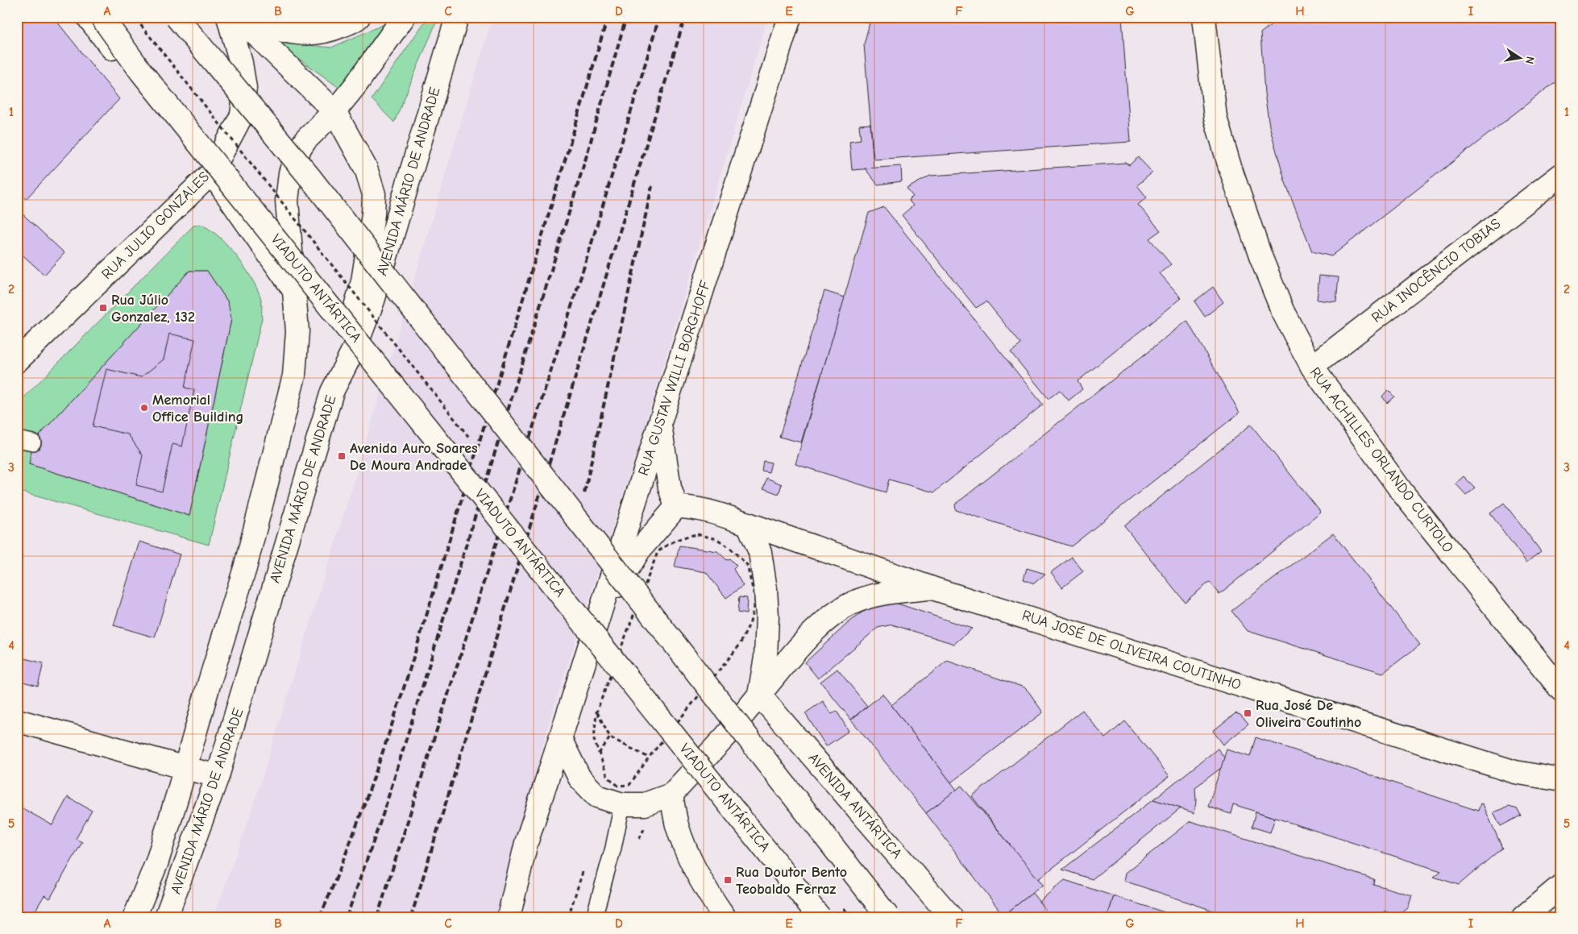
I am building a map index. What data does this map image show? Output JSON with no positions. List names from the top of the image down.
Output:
{
  "streets": {
    "street": [
      "AVENIDA MÁRIO DE ANDRADE",
      "RUA JULIO GONZALES",
      "RUA INOCÊNCIO TOBIAS",
      "VIADUTO ANTÁRTICA",
      "RUA GUSTAV WILLI BORGHOFF",
      "RUA ACHILLES ORLANDO CURTOLO",
      "RUA JOSÉ DE OLIVEIRA COUTINHO",
      "AVENIDA ANTÁRTICA"
    ]
  },
  "crossings": [
    ["RUA INOCÊNCIO TOBIAS", "RUA ACHILLES ORLANDO CURTOLO"],
    ["RUA JOSÉ DE OLIVEIRA COUTINHO", "AVENIDA ANTÁRTICA"]
  ],
  "places": {
    "transit": [
      "Rua Júlio Gonzalez, 132",
      "Avenida Auro Soares De Moura Andrade",
      "Rua José De Oliveira Coutinho",
      "Rua Doutor Bento Teobaldo Ferraz"
    ],
    "other": ["Memorial Office Building"]
  },
  "north": "right",
  "grid": {
    "columns": [
      "A",
      "B",
      "C",
      "D",
      "E",
      "F",
      "G",
      "H",
      "I"
    ],
    "rows": [
      "1",
      "2",
      "3",
      "4",
      "5"
    ]
  }
}
